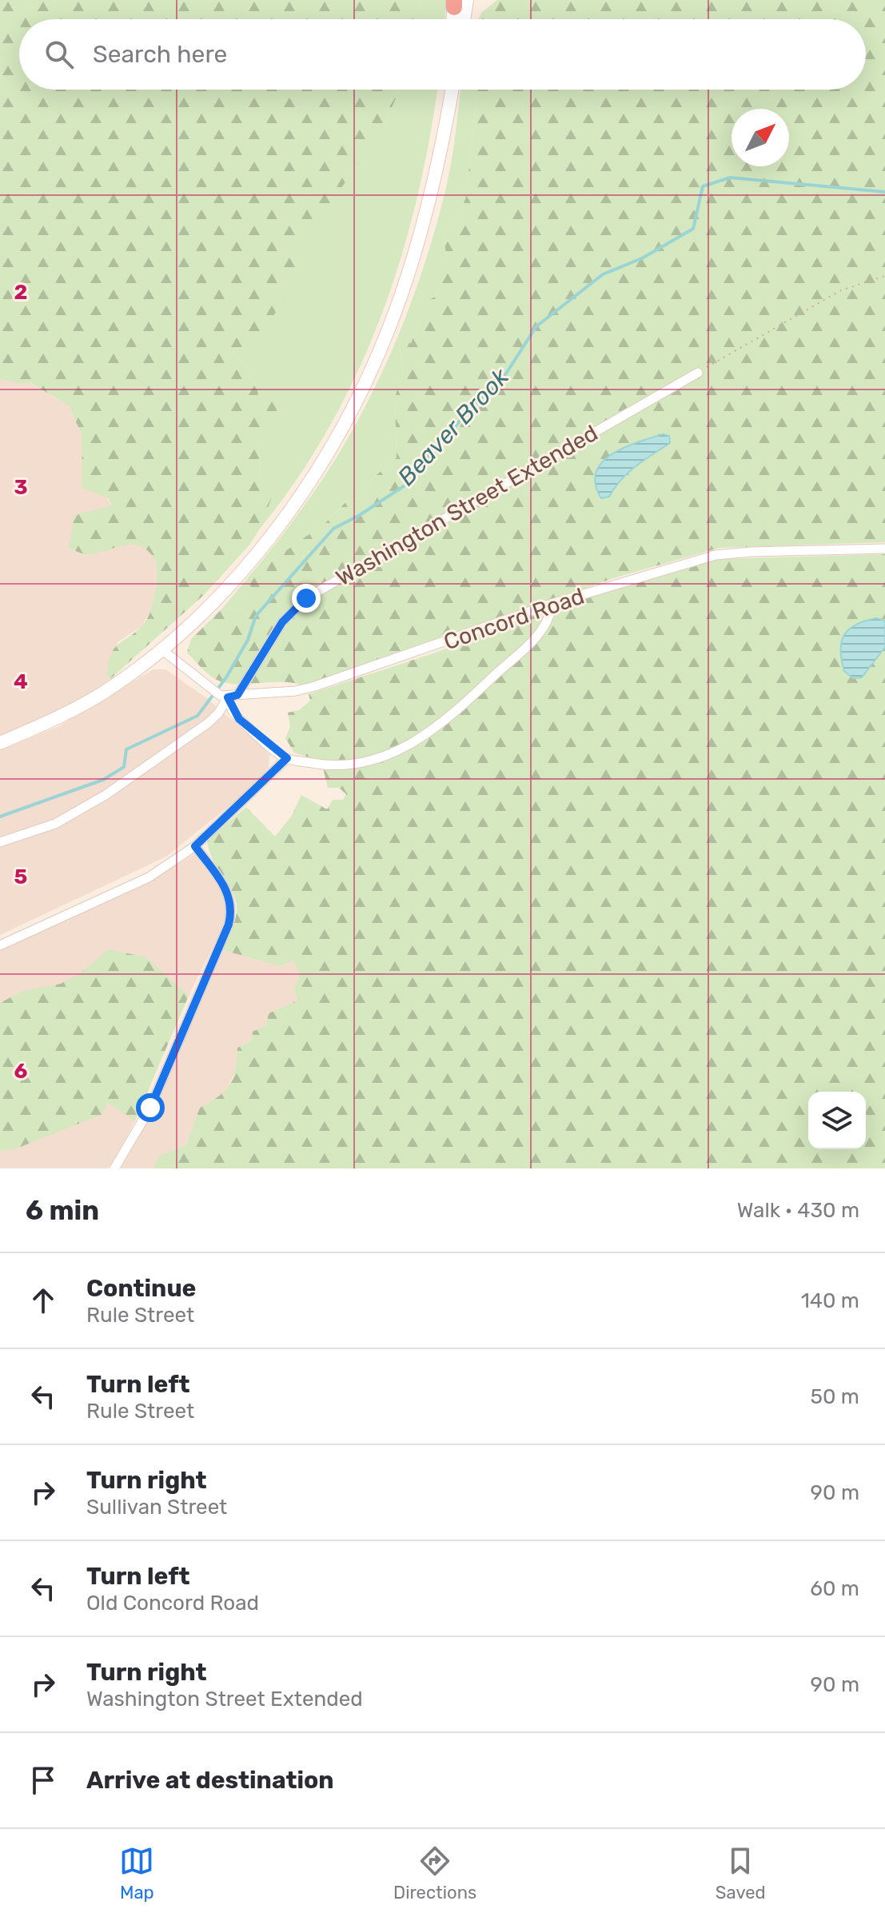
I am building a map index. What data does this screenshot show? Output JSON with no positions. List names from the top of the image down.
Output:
{
  "streets": {
    "street": ["Washington Street Extended", "Concord Road"]
  },
  "crossings": [
    ["Washington Street Extended", "Concord Road"]
  ],
  "water": ["Beaver Brook"],
  "north": "top right",
  "page": {
    "search": "Search here",
    "heading": ["6 min", "Walk · 430 m"],
    "list": [
      ["Continue", "Rule Street", "140 m"],
      ["Turn left", "Rule Street", "50 m"],
      ["Turn right", "Sullivan Street", "90 m"],
      ["Turn left", "Old Concord Road", "60 m"],
      ["Turn right", "Washington Street Extended", "90 m"],
      "Arrive at destination"
    ],
    "nav": ["Map", "Directions", "Saved"]
  },
  "grid": {
    "rows": [
      "2",
      "3",
      "4",
      "5",
      "6"
    ]
  }
}
